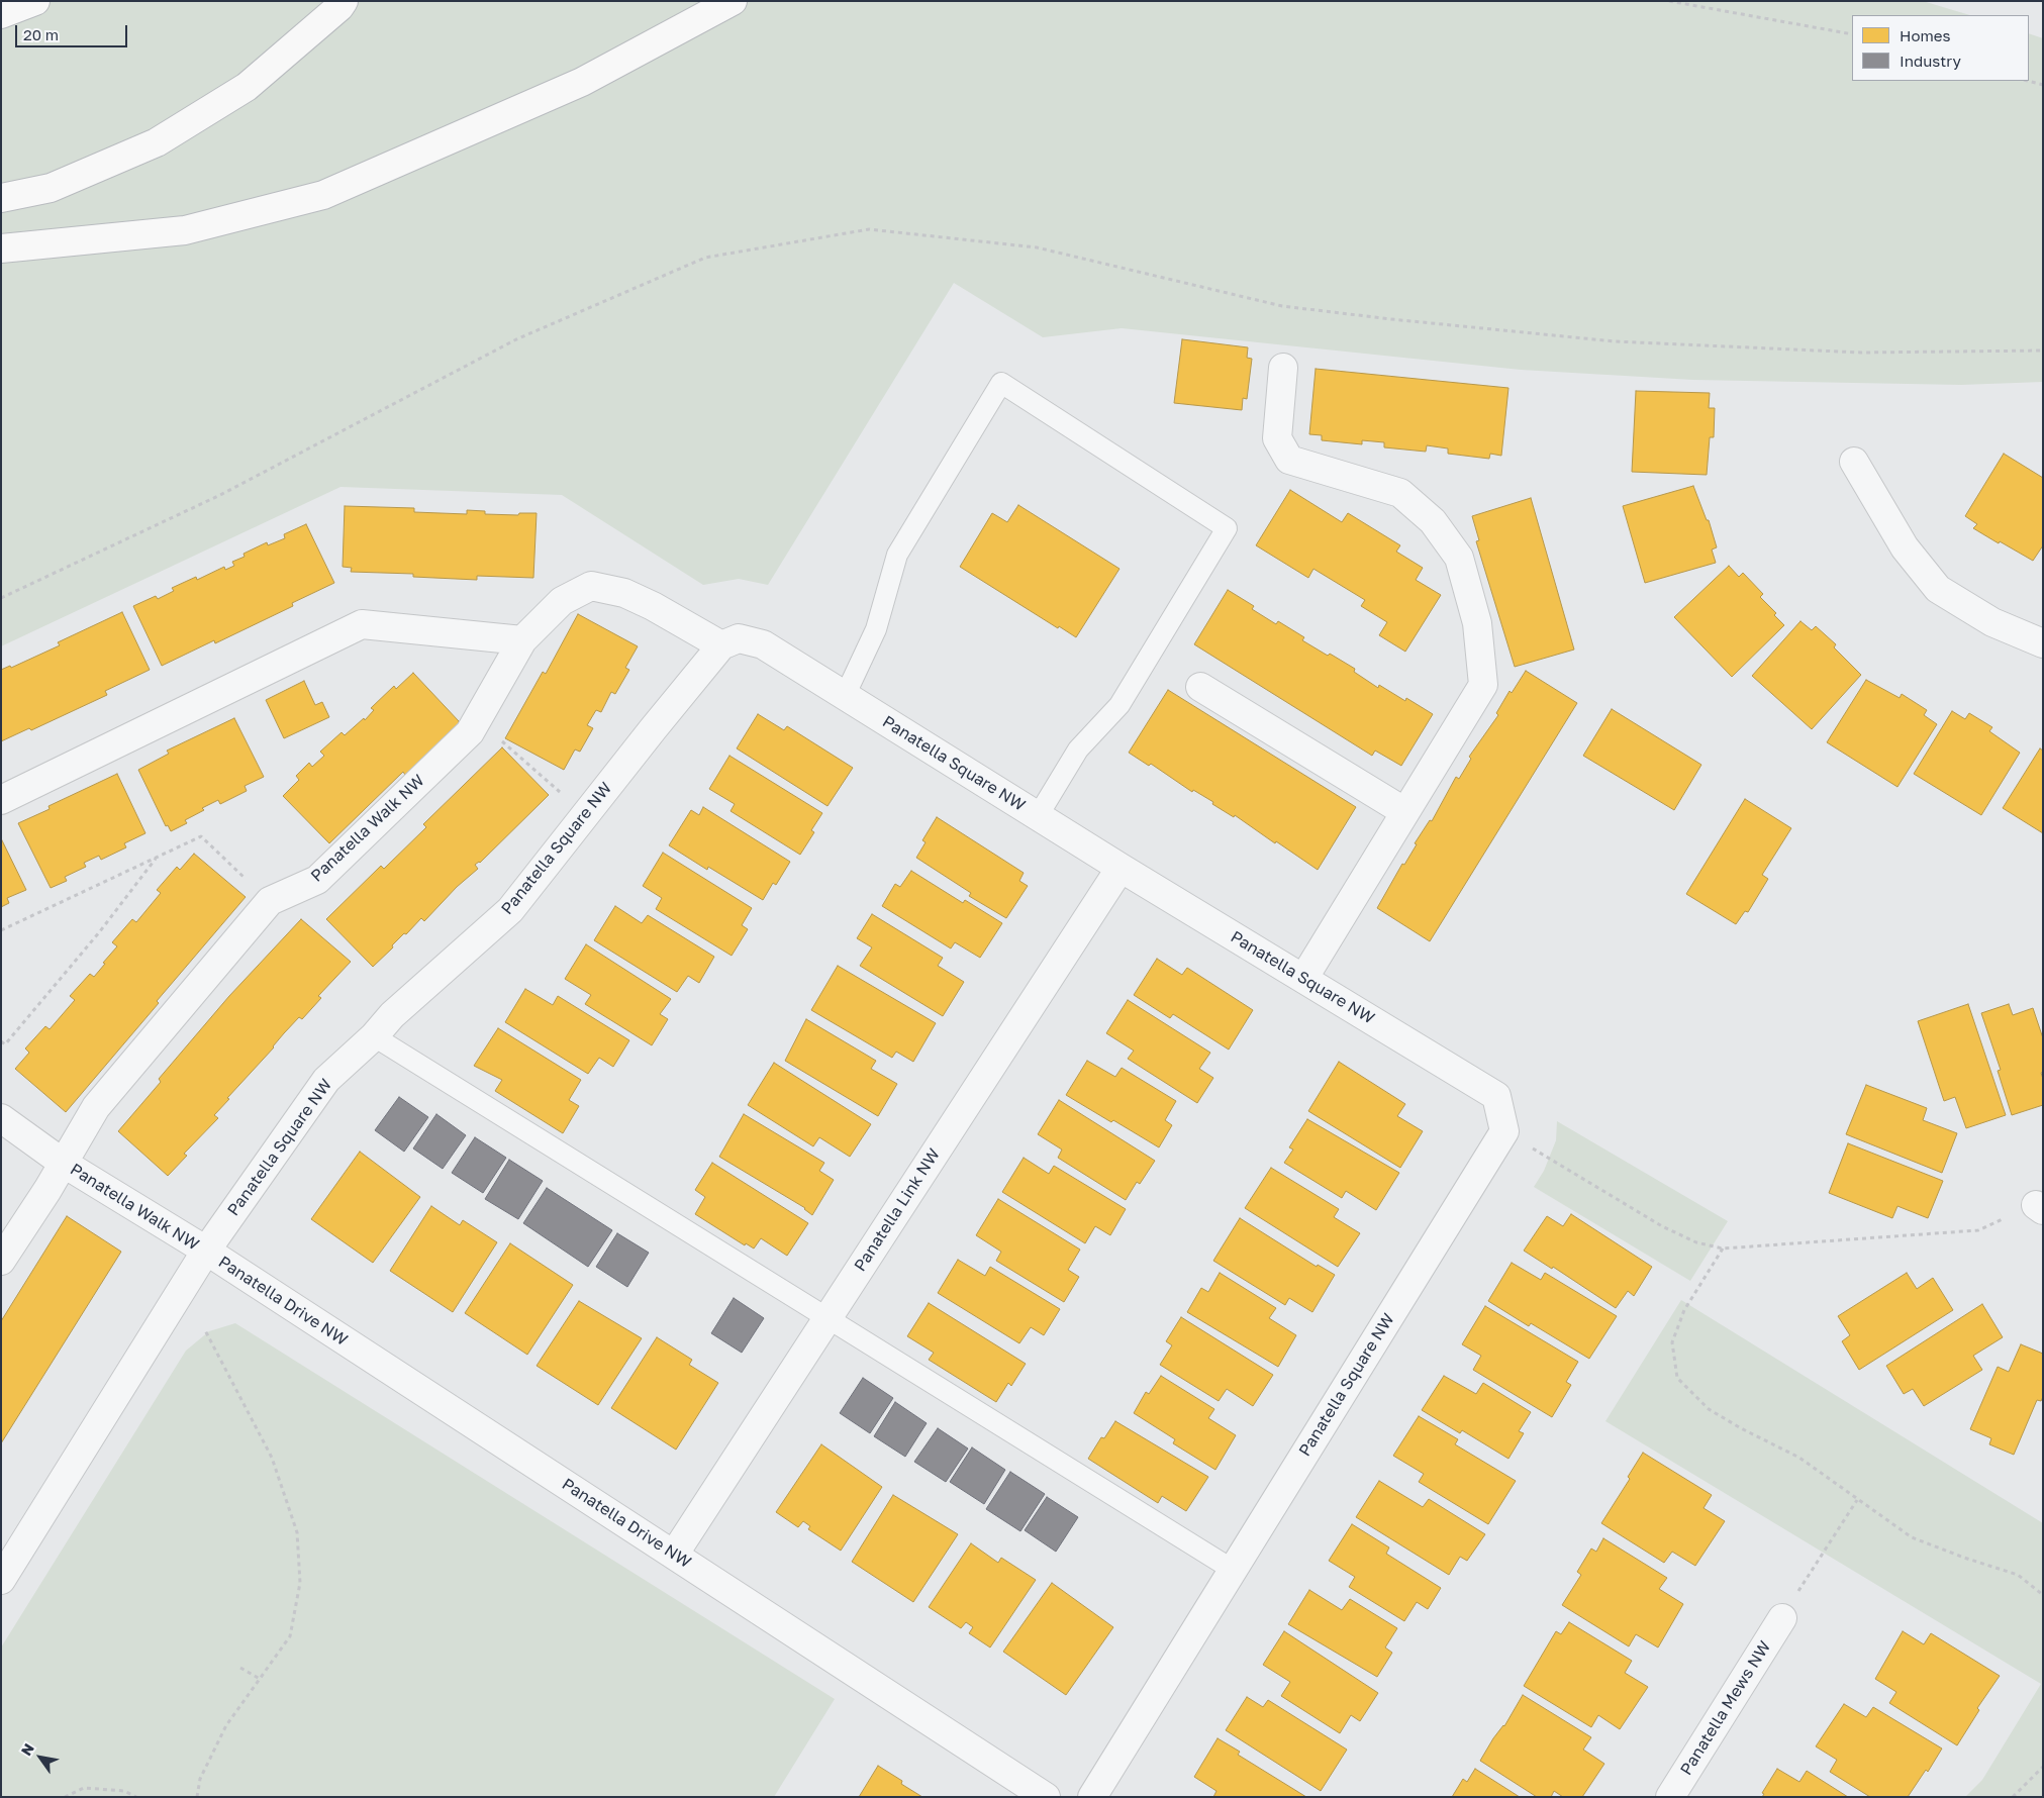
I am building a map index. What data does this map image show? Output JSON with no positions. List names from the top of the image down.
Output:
{
  "streets": {
    "street": [
      "Panatella Square NW",
      "Panatella Walk NW",
      "Panatella Link NW",
      "Panatella Drive NW",
      "Panatella Mews NW"
    ]
  },
  "crossings": [
    ["Panatella Square NW", "Panatella Walk NW"],
    ["Panatella Square NW", "Panatella Link NW"],
    ["Panatella Square NW", "Panatella Drive NW"],
    ["Panatella Walk NW", "Panatella Drive NW"],
    ["Panatella Link NW", "Panatella Drive NW"]
  ],
  "legend": ["Homes", "Industry"],
  "scale_bar": "20 m",
  "north": "top left"
}
